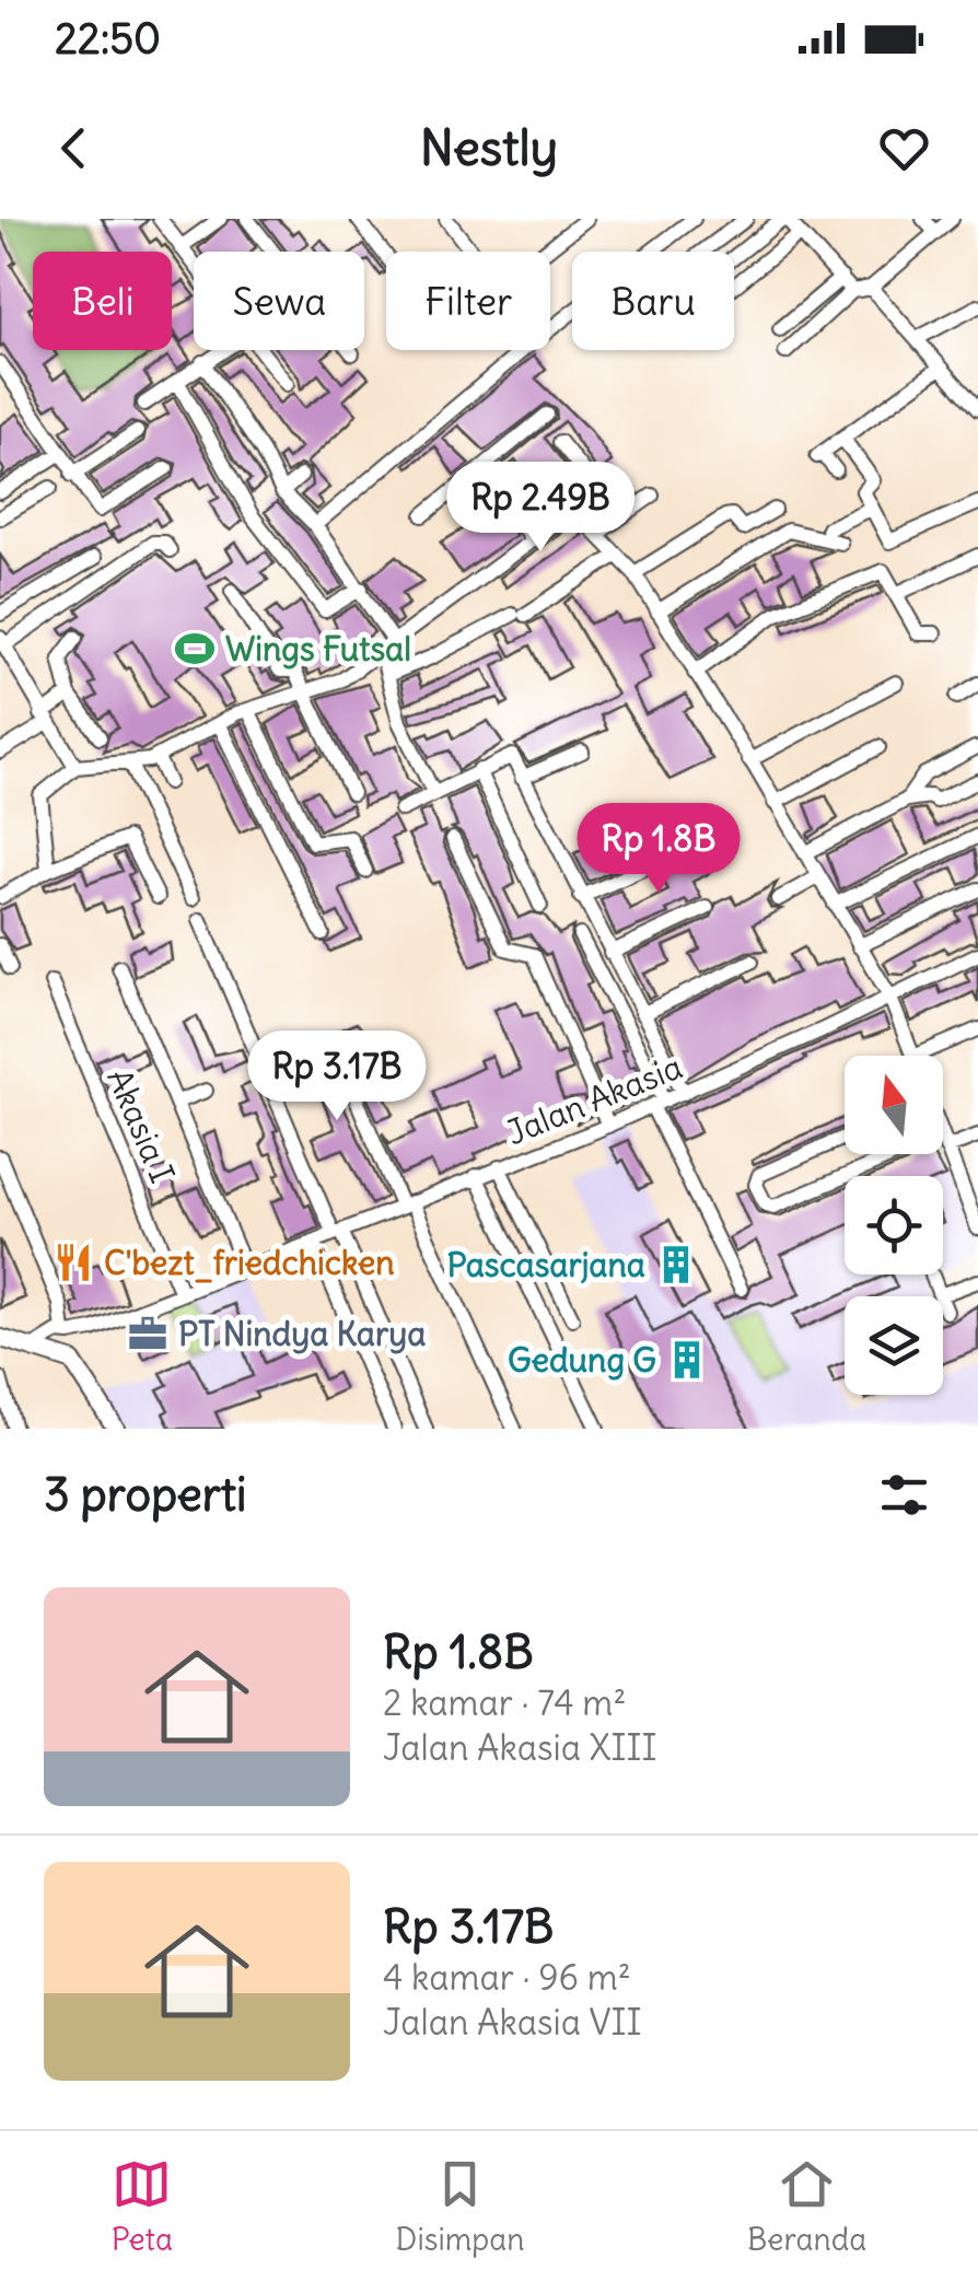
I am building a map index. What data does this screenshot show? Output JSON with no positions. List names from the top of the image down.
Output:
{
  "streets": {
    "street": ["Jalan Akasia", "Akasia I"]
  },
  "crossings": [
    ["Jalan Akasia", "Akasia I"]
  ],
  "places": {
    "sports": ["Wings Futsal"],
    "restaurant": ["C'bezt_friedchicken"],
    "building": ["Pascasarjana", "Gedung G"],
    "office": ["PT Nindya Karya"]
  },
  "north": "top",
  "page": {
    "status": "22:50",
    "header": "Nestly",
    "chip": [
      "Beli",
      "Sewa",
      "Filter",
      "Baru"
    ],
    "price": ["Rp 2.49B", "Rp 1.8B", "Rp 3.17B"],
    "heading": "3 properti",
    "list": [
      {
        "name": "Rp 1.8B",
        "note": "2 kamar · 74 m² · Jalan Akasia XIII"
      },
      {
        "name": "Rp 3.17B",
        "note": "4 kamar · 96 m² · Jalan Akasia VII"
      }
    ],
    "tabs": ["Peta", "Disimpan", "Beranda"]
  }
}
